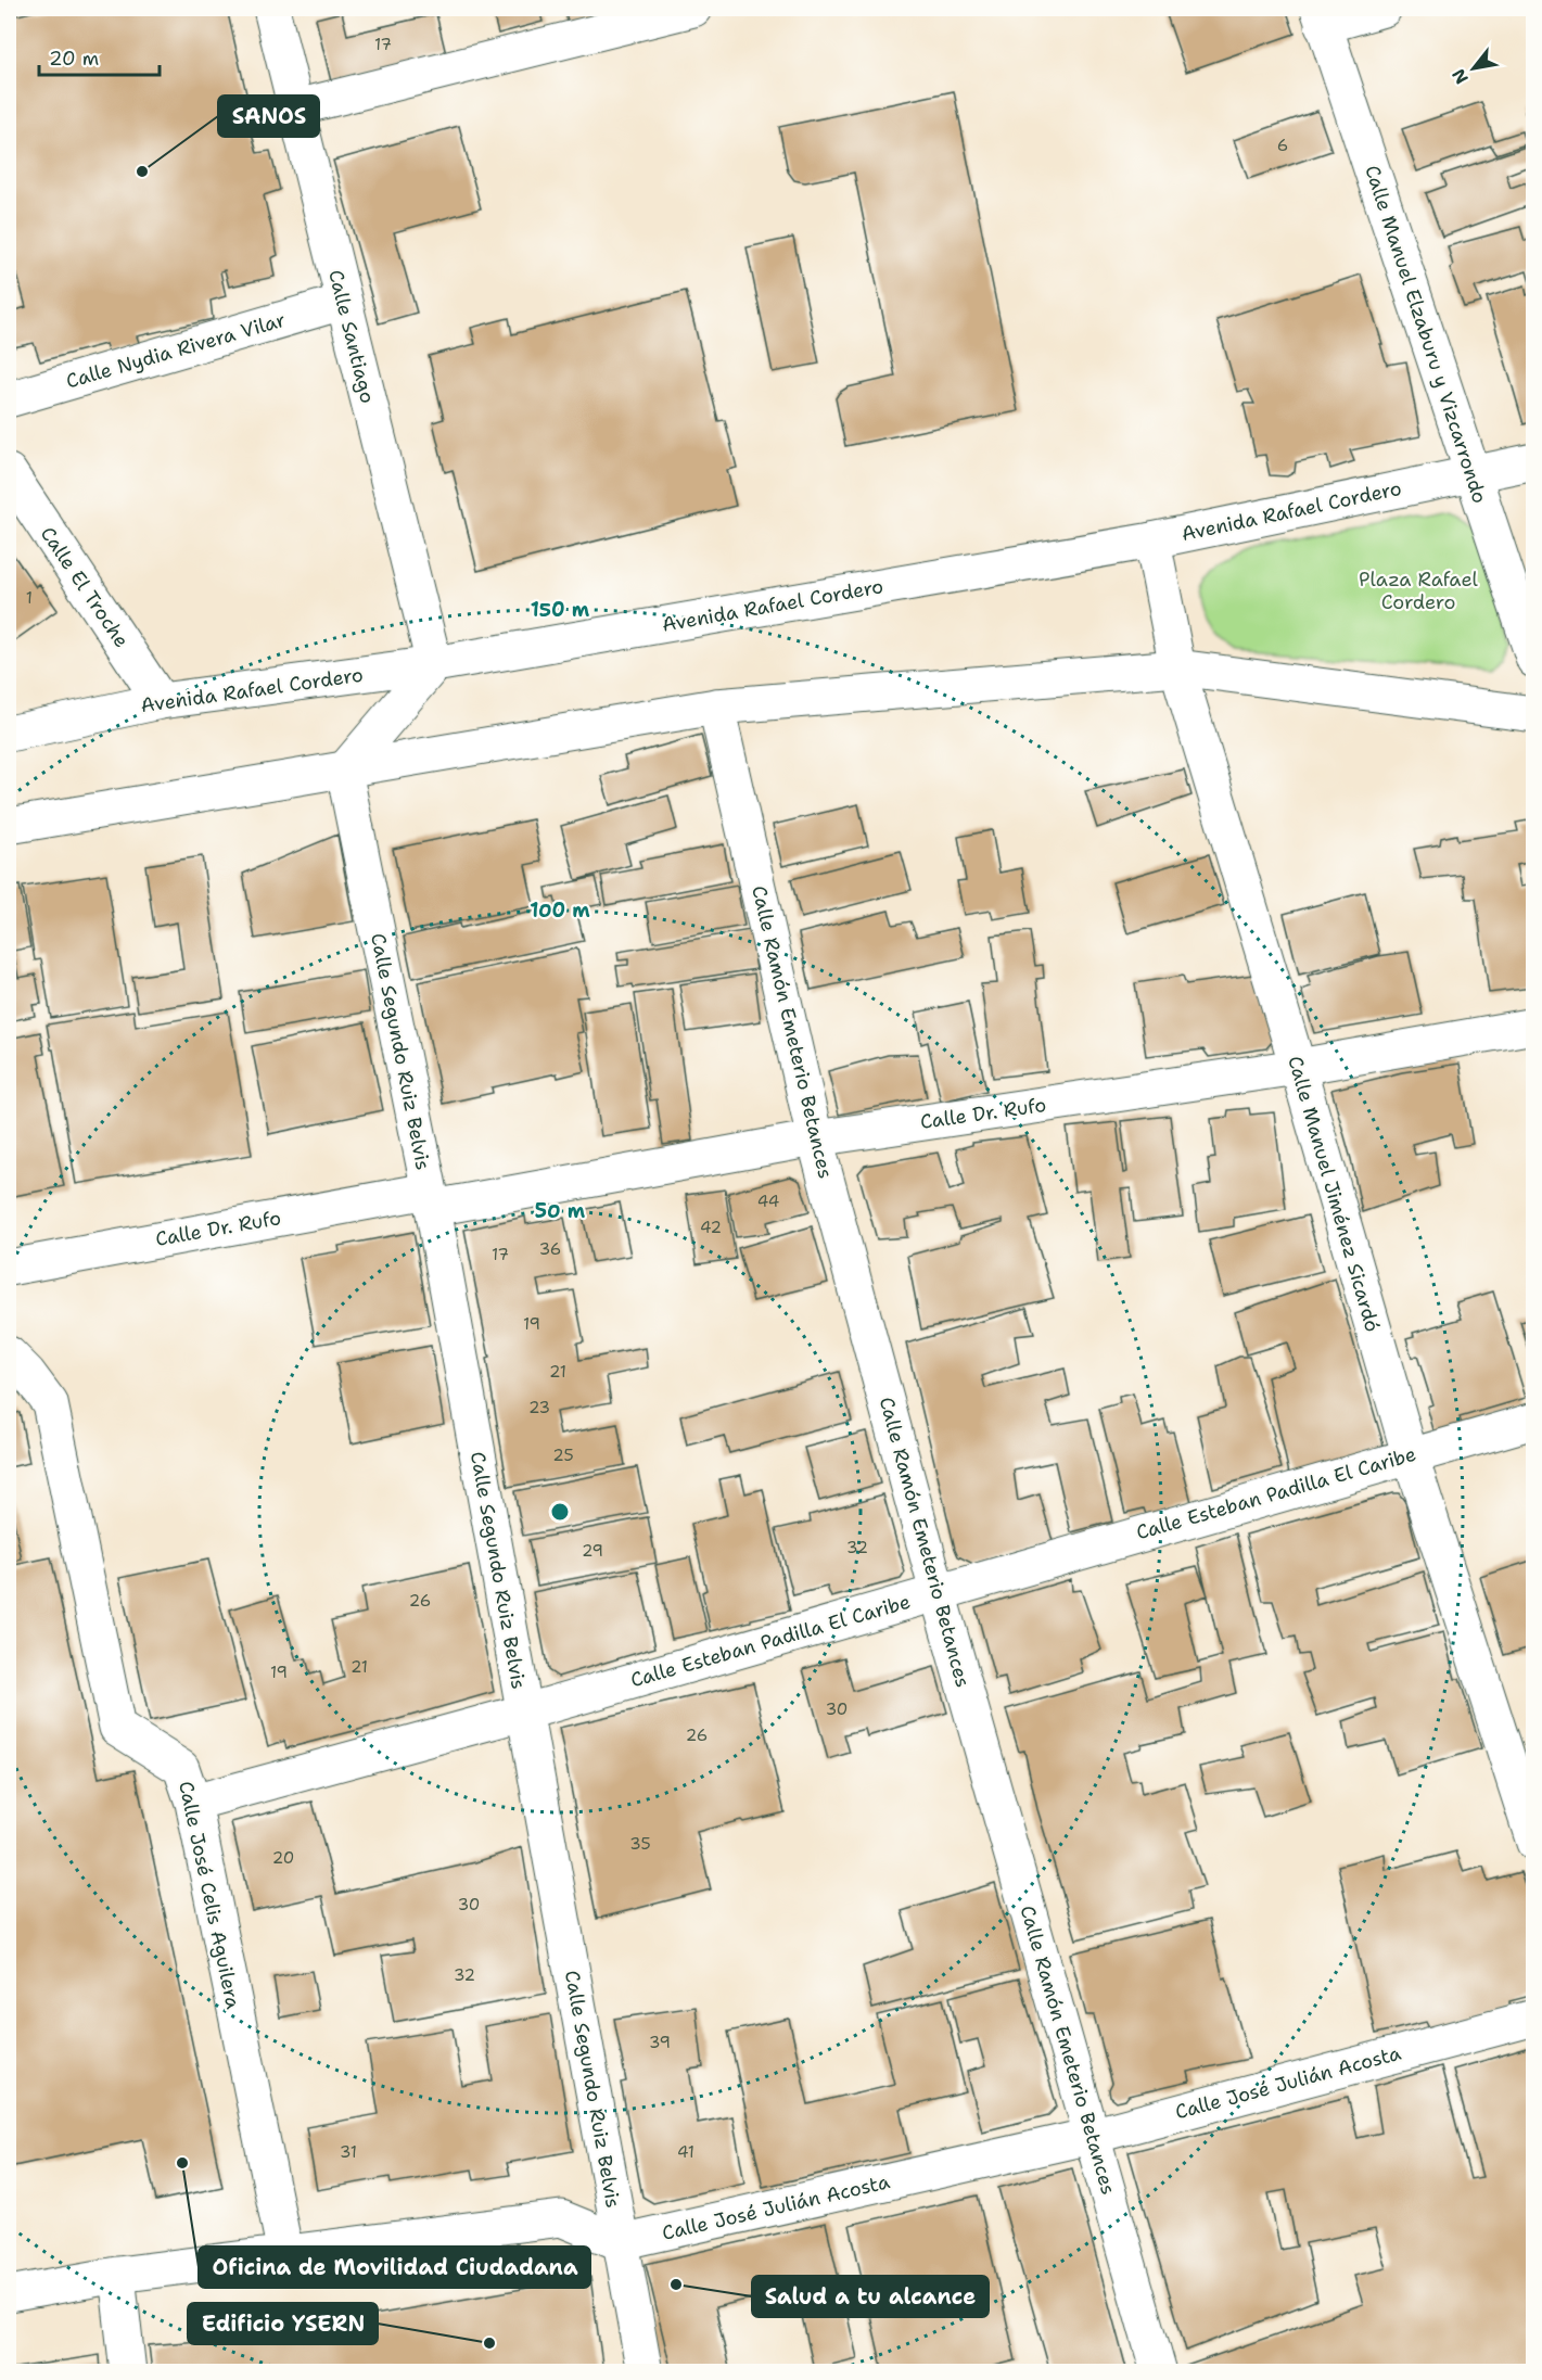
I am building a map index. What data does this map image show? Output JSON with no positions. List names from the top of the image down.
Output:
{
  "streets": {
    "street": [
      "Calle Manuel Elzaburu y Vizcarrondo",
      "Calle Santiago",
      "Calle Nydia Rivera Vilar",
      "Avenida Rafael Cordero",
      "Calle El Troche",
      "Calle Ramón Emeterio Betances",
      "Calle Segundo Ruiz Belvis",
      "Calle Dr. Rufo",
      "Calle Manuel Jiménez Sicardó",
      "Calle Esteban Padilla El Caribe",
      "Calle José Celis Aguilera",
      "Calle José Julián Acosta"
    ]
  },
  "crossings": [
    ["Calle Manuel Elzaburu y Vizcarrondo", "Avenida Rafael Cordero"],
    ["Calle Santiago", "Calle Nydia Rivera Vilar"],
    ["Calle Santiago", "Avenida Rafael Cordero"],
    ["Avenida Rafael Cordero", "Calle El Troche"],
    ["Avenida Rafael Cordero", "Calle Manuel Jiménez Sicardó"],
    ["Calle Ramón Emeterio Betances", "Calle Dr. Rufo"],
    ["Calle Ramón Emeterio Betances", "Calle Esteban Padilla El Caribe"],
    ["Calle Ramón Emeterio Betances", "Calle José Julián Acosta"],
    ["Calle Segundo Ruiz Belvis", "Calle Dr. Rufo"],
    ["Calle Segundo Ruiz Belvis", "Calle Esteban Padilla El Caribe"],
    ["Calle Segundo Ruiz Belvis", "Calle José Julián Acosta"],
    ["Calle Dr. Rufo", "Calle Manuel Jiménez Sicardó"],
    ["Calle Manuel Jiménez Sicardó", "Calle Esteban Padilla El Caribe"],
    ["Calle Esteban Padilla El Caribe", "Calle José Celis Aguilera"]
  ],
  "parks": ["Plaza Rafael Cordero"],
  "places": [
    "SANOS",
    "Oficina de Movilidad Ciudadana",
    "Salud a tu alcance",
    "Edificio YSERN"
  ],
  "house_numbers": [
    "17",
    "6",
    "1",
    "44",
    "42",
    "36",
    "17",
    "19",
    "21",
    "23",
    "25",
    "32",
    "29",
    "26",
    "21",
    "19",
    "30",
    "26",
    "35",
    "20",
    "30",
    "32",
    "39",
    "31",
    "41"
  ],
  "scale_bar": "20 m",
  "north": "bottom left",
  "rings": ["150 m", "100 m", "50 m"]
}
